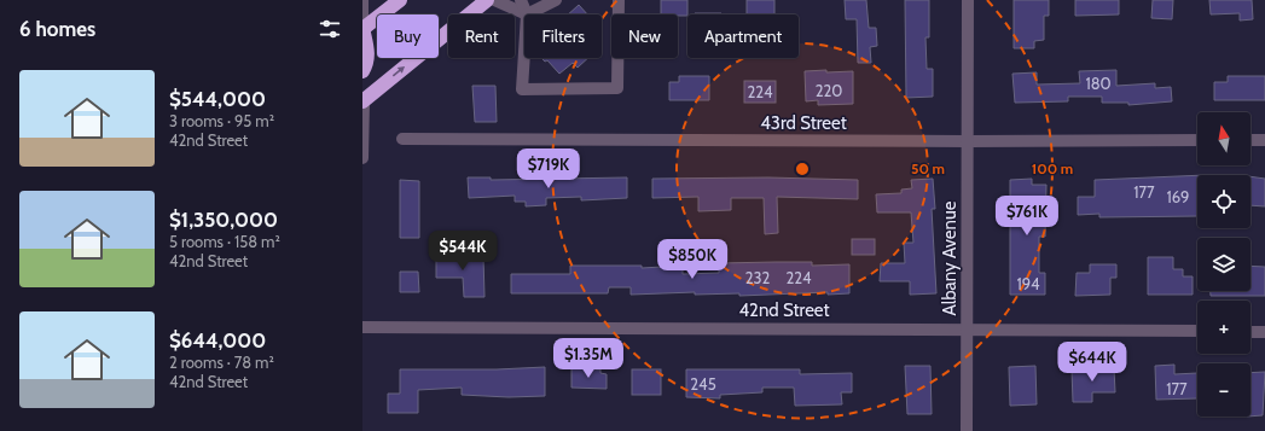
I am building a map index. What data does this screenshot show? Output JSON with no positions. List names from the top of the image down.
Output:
{
  "streets": {
    "street": ["43rd Street", "Albany Avenue", "42nd Street"]
  },
  "crossings": [
    ["43rd Street", "Albany Avenue"],
    ["Albany Avenue", "42nd Street"]
  ],
  "house_numbers": [
    "180",
    "220",
    "224",
    "177",
    "169",
    "232",
    "224",
    "194",
    "245",
    "177"
  ],
  "north": "top",
  "page": {
    "heading": "6 homes",
    "chip": [
      "Buy",
      "Rent",
      "Filters",
      "New",
      "Apartment"
    ],
    "list": [
      {
        "name": "$544,000",
        "note": "3 rooms · 95 m² · 42nd Street"
      },
      {
        "name": "$1,350,000",
        "note": "5 rooms · 158 m² · 42nd Street"
      },
      {
        "name": "$644,000",
        "note": "2 rooms · 78 m² · 42nd Street"
      }
    ],
    "map_buttons": ["+", "−"],
    "price": [
      "$719K",
      "$761K",
      "$544K",
      "$850K",
      "$1.35M",
      "$644K"
    ]
  },
  "rings": ["50 m", "100 m"]
}
